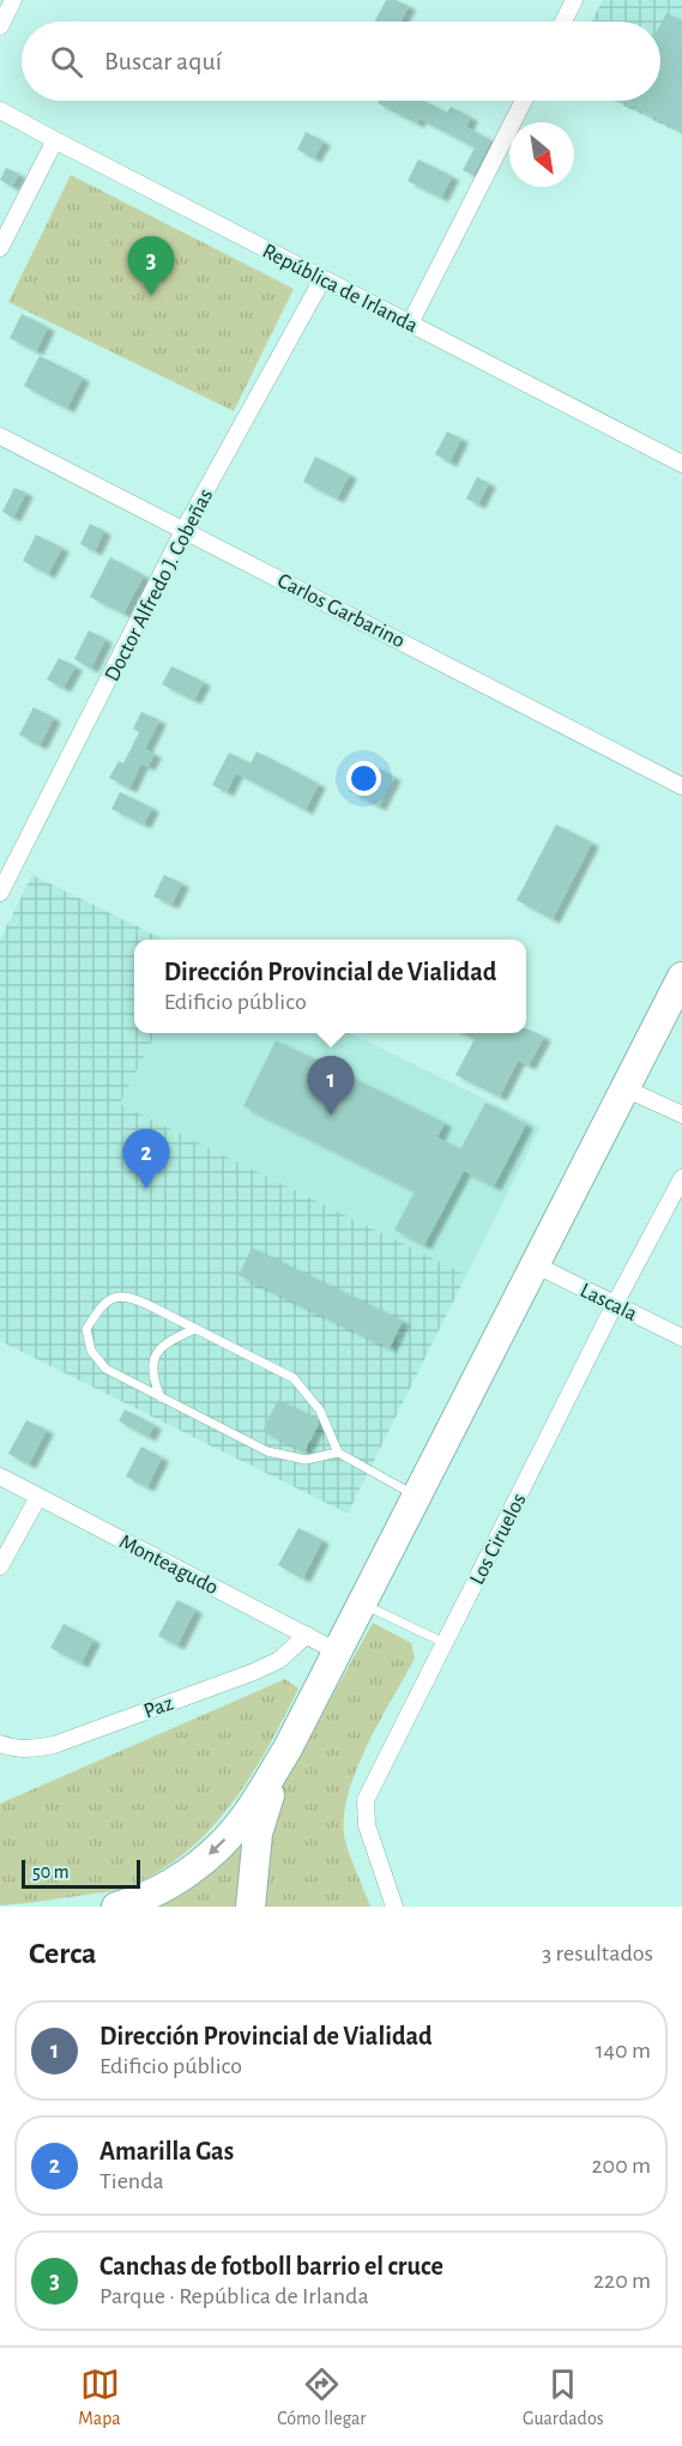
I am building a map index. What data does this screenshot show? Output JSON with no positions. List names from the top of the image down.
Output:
{
  "streets": {
    "street": [
      "República de Irlanda",
      "Doctor Alfredo J. Cobeñas",
      "Carlos Garbarino",
      "Lascala",
      "Los Ciruelos",
      "Monteagudo",
      "Paz"
    ]
  },
  "crossings": [
    ["República de Irlanda", "Doctor Alfredo J. Cobeñas"],
    ["Doctor Alfredo J. Cobeñas", "Carlos Garbarino"],
    ["Lascala", "Los Ciruelos"],
    ["Monteagudo", "Paz"]
  ],
  "scale_bar": "50 m",
  "north": "bottom right",
  "page": {
    "search": "Buscar aquí",
    "pins": ["3", "1", "2"],
    "popup": ["Dirección Provincial de Vialidad", "Edificio público"],
    "scale": "50 m",
    "heading": ["Cerca", "3 resultados"],
    "list": [
      {
        "mark": "1",
        "name": "Dirección Provincial de Vialidad",
        "note": "Edificio público",
        "value": "140 m"
      },
      {
        "mark": "2",
        "name": "Amarilla Gas",
        "note": "Tienda",
        "value": "200 m"
      },
      {
        "mark": "3",
        "name": "Canchas de fotboll barrio el cruce",
        "note": "Parque · República de Irlanda",
        "value": "220 m"
      }
    ],
    "nav": ["Mapa", "Cómo llegar", "Guardados"]
  }
}
